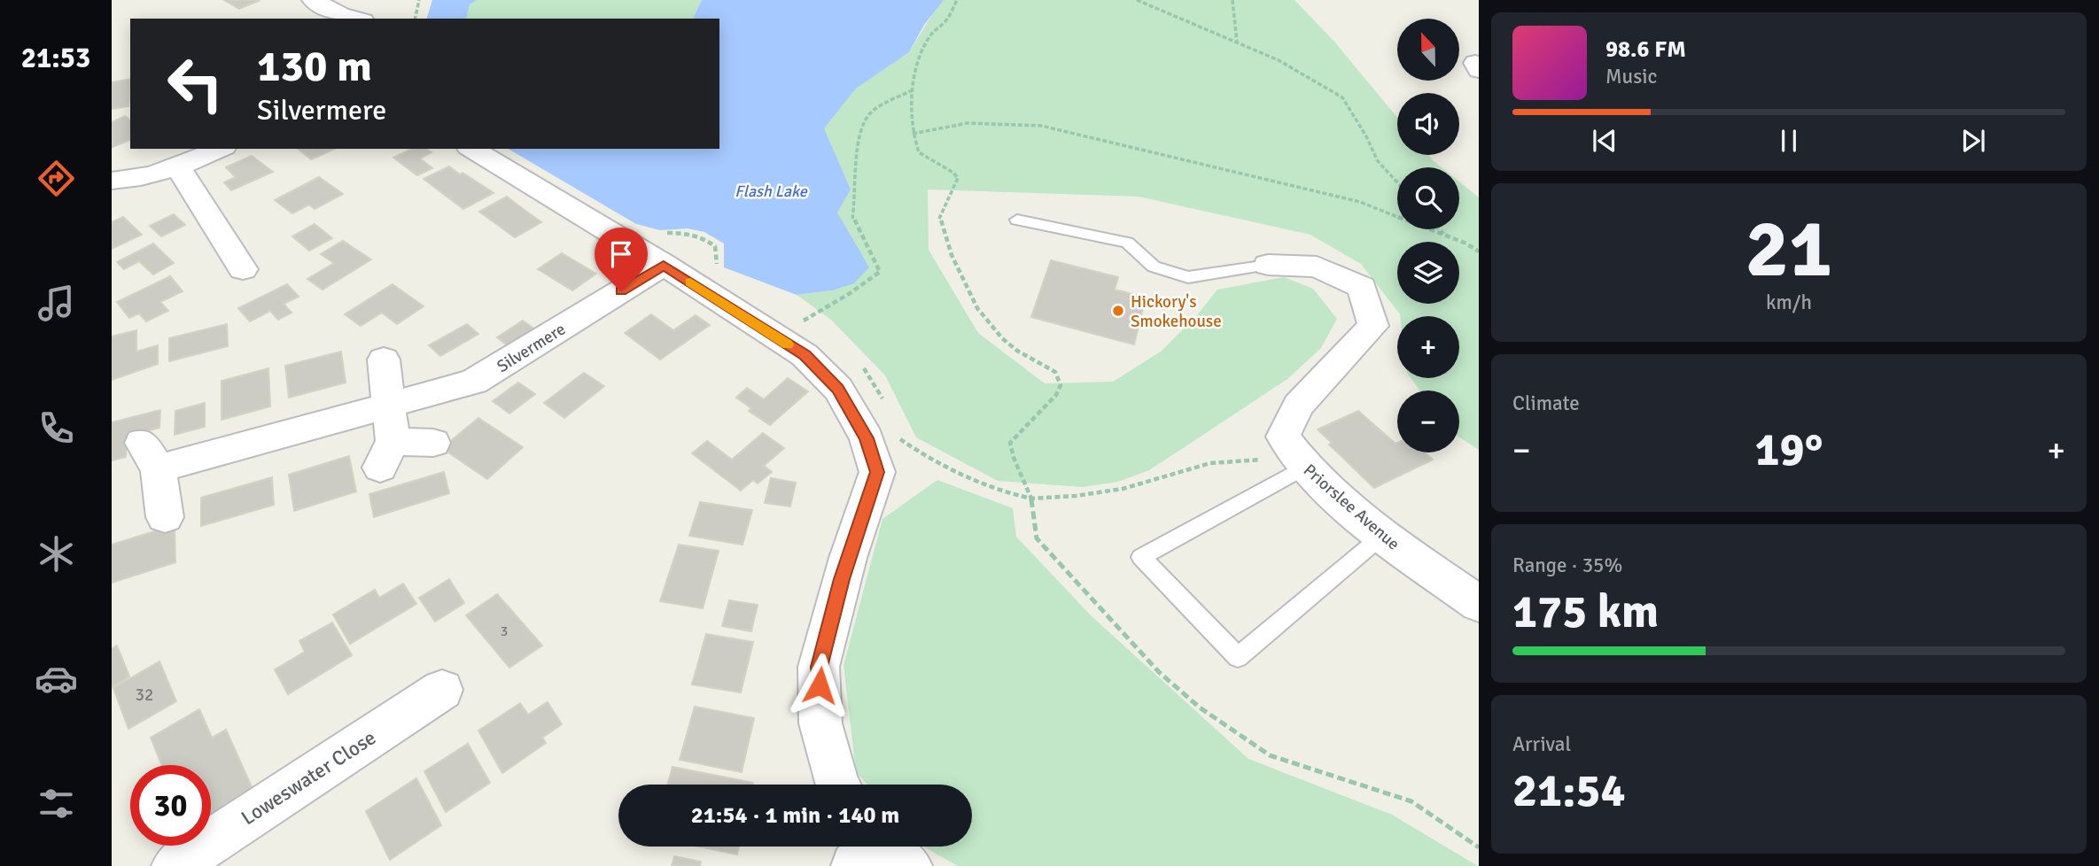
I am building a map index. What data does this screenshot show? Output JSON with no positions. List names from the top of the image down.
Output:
{
  "streets": {
    "street": ["Silvermere", "Priorslee Avenue", "Loweswater Close"]
  },
  "water": ["Flash Lake"],
  "places": ["Hickory's Smokehouse"],
  "house_numbers": ["3", "32"],
  "north": "top",
  "page": {
    "tabs": "21:53",
    "map_buttons": ["+", "−"],
    "turn": ["130 m", "Silvermere"],
    "song": ["98.6 FM", "Music"],
    "tile": [
      ["21", "km/h"],
      "Climate",
      ["Range · 35%", "175 km"],
      ["Arrival", "21:54"]
    ],
    "heat": ["−", "19°", "+"],
    "limit": "30",
    "trip": "21:54 · 1 min · 140 m"
  }
}
